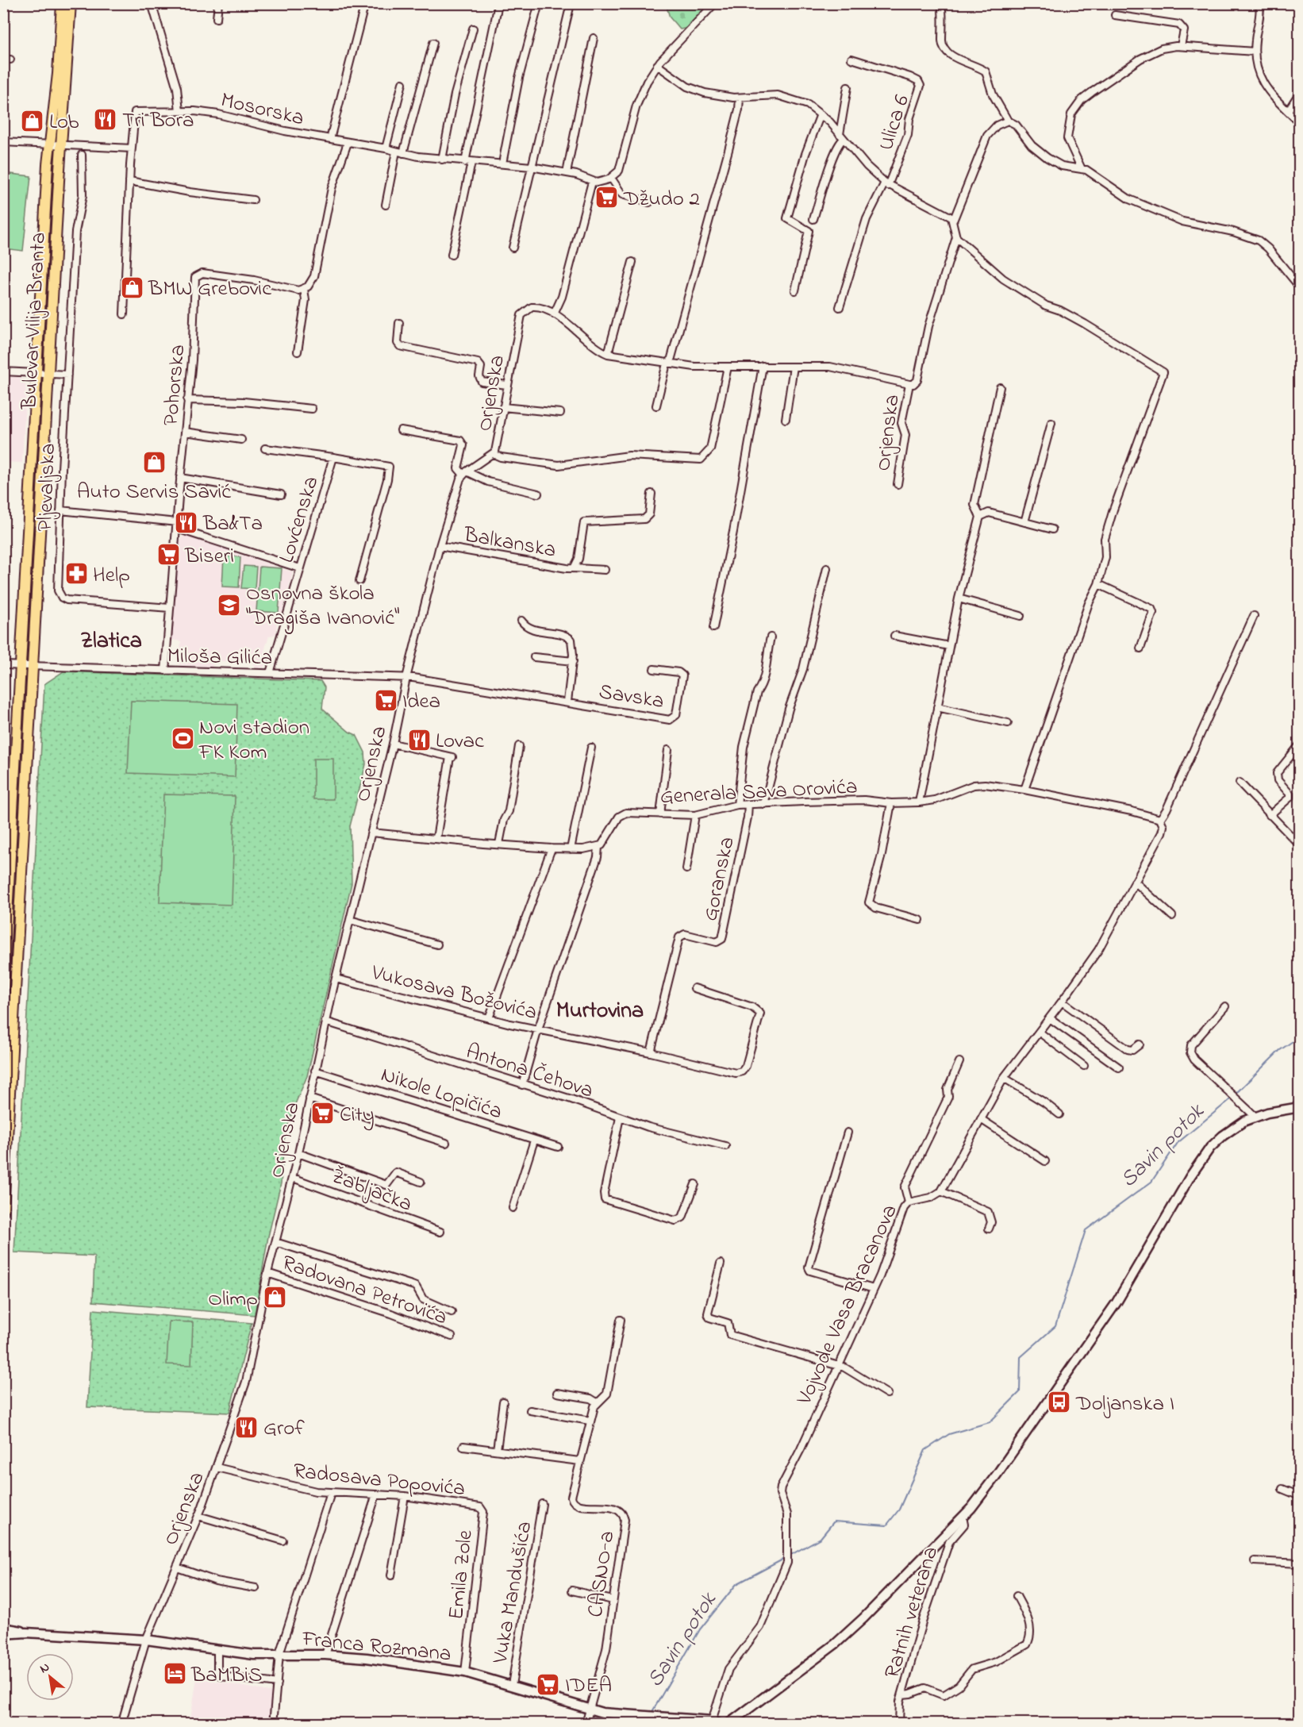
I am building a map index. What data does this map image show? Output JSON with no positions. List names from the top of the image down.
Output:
{
  "streets": {
    "main road": ["Bulevar Vilija Branta"],
    "street": [
      "Mosorska",
      "Ulica 6",
      "Pohorska",
      "Orjenska",
      "Pljevaljska",
      "Lovćenska",
      "Balkanska",
      "Miloša Gilića",
      "Savska",
      "Generala Sava Orovića",
      "Goranska",
      "Vukosava Božovića",
      "Antona Čehova",
      "Nikole Lopičića",
      "Žabljačka",
      "Radovana Petrovića",
      "Vojvode Vasa Bracanova",
      "Radosava Popovića",
      "CASNO-a",
      "Emila Zole",
      "Vuka Mandušića",
      "Ratnih veterana",
      "Franca Rozmana"
    ]
  },
  "crossings": [
    ["Bulevar Vilija Branta", "Miloša Gilića"],
    ["Pohorska", "Pljevaljska"],
    ["Pohorska", "Miloša Gilića"],
    ["Orjenska", "Balkanska"],
    ["Orjenska", "Miloša Gilića"],
    ["Orjenska", "Savska"],
    ["Orjenska", "Vukosava Božovića"],
    ["Orjenska", "Antona Čehova"],
    ["Orjenska", "Nikole Lopičića"],
    ["Orjenska", "Žabljačka"],
    ["Orjenska", "Radovana Petrovića"],
    ["Orjenska", "Radosava Popovića"],
    ["Orjenska", "Franca Rozmana"],
    ["Lovćenska", "Miloša Gilića"],
    ["Miloša Gilića", "Savska"],
    ["Generala Sava Orovića", "Goranska"],
    ["Goranska", "Vukosava Božovića"],
    ["Vojvode Vasa Bracanova", "Franca Rozmana"],
    ["Radosava Popovića", "Emila Zole"],
    ["CASNO-a", "Franca Rozmana"],
    ["Emila Zole", "Franca Rozmana"],
    ["Vuka Mandušića", "Franca Rozmana"]
  ],
  "districts": ["Zlatica", "Murtovina"],
  "water": ["Savin potok"],
  "places": {
    "restaurant": [
      "Tri Bora",
      "Ba&Ta",
      "Lovac",
      "Grof"
    ],
    "shop": [
      "Lob",
      "BMW Grebovic",
      "Auto Servis Savić",
      "Olimp"
    ],
    "supermarket": [
      "Džudo 2",
      "Biseri",
      "Idea",
      "City",
      "IDEA"
    ],
    "pharmacy": ["Help"],
    "school or university": ["Osnovna škola \"Dragiša Ivanović\""],
    "sports": ["Novi stadion FK Kom"],
    "bus stop": ["Doljanska I"],
    "hotel": ["BaMBiS"]
  },
  "north": "top left"
}
